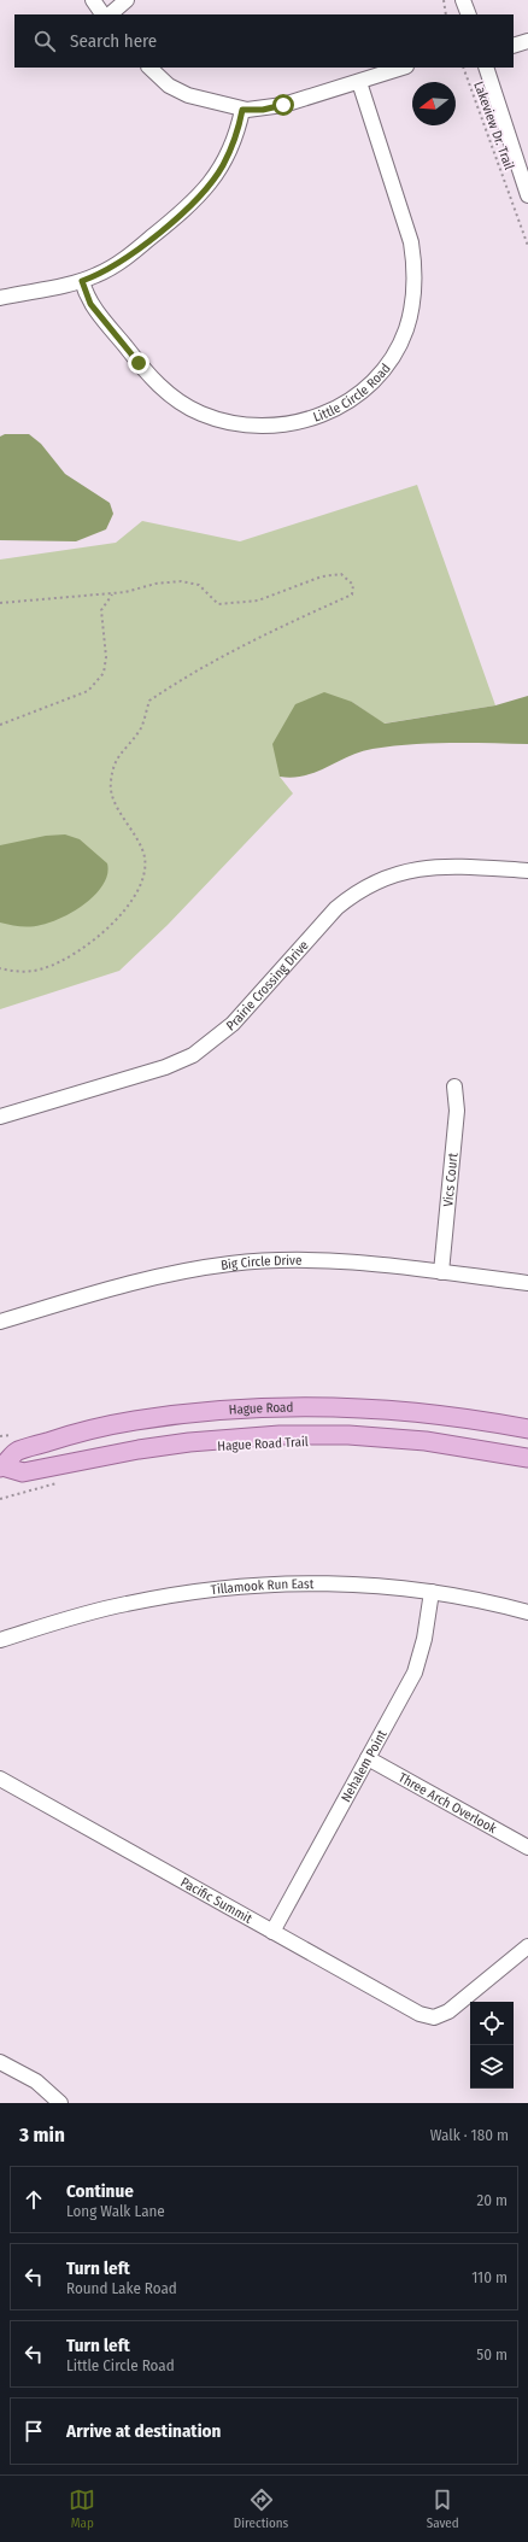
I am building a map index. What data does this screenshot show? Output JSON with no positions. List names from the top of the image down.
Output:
{
  "streets": {
    "main road": ["Hague Road"],
    "street": [
      "Little Circle Road",
      "Prairie Crossing Drive",
      "Vics Court",
      "Big Circle Drive",
      "Tillamook Run East",
      "Nehalem Point",
      "Three Arch Overlook",
      "Pacific Summit"
    ],
    "path": ["Lakeview Dr. Trail"]
  },
  "crossings": [
    ["Vics Court", "Big Circle Drive"],
    ["Tillamook Run East", "Nehalem Point"],
    ["Nehalem Point", "Three Arch Overlook"],
    ["Nehalem Point", "Pacific Summit"]
  ],
  "north": "left",
  "page": {
    "search": "Search here",
    "heading": ["3 min", "Walk · 180 m"],
    "list": [
      ["Continue", "Long Walk Lane", "20 m"],
      ["Turn left", "Round Lake Road", "110 m"],
      ["Turn left", "Little Circle Road", "50 m"],
      "Arrive at destination"
    ],
    "nav": ["Map", "Directions", "Saved"]
  }
}
